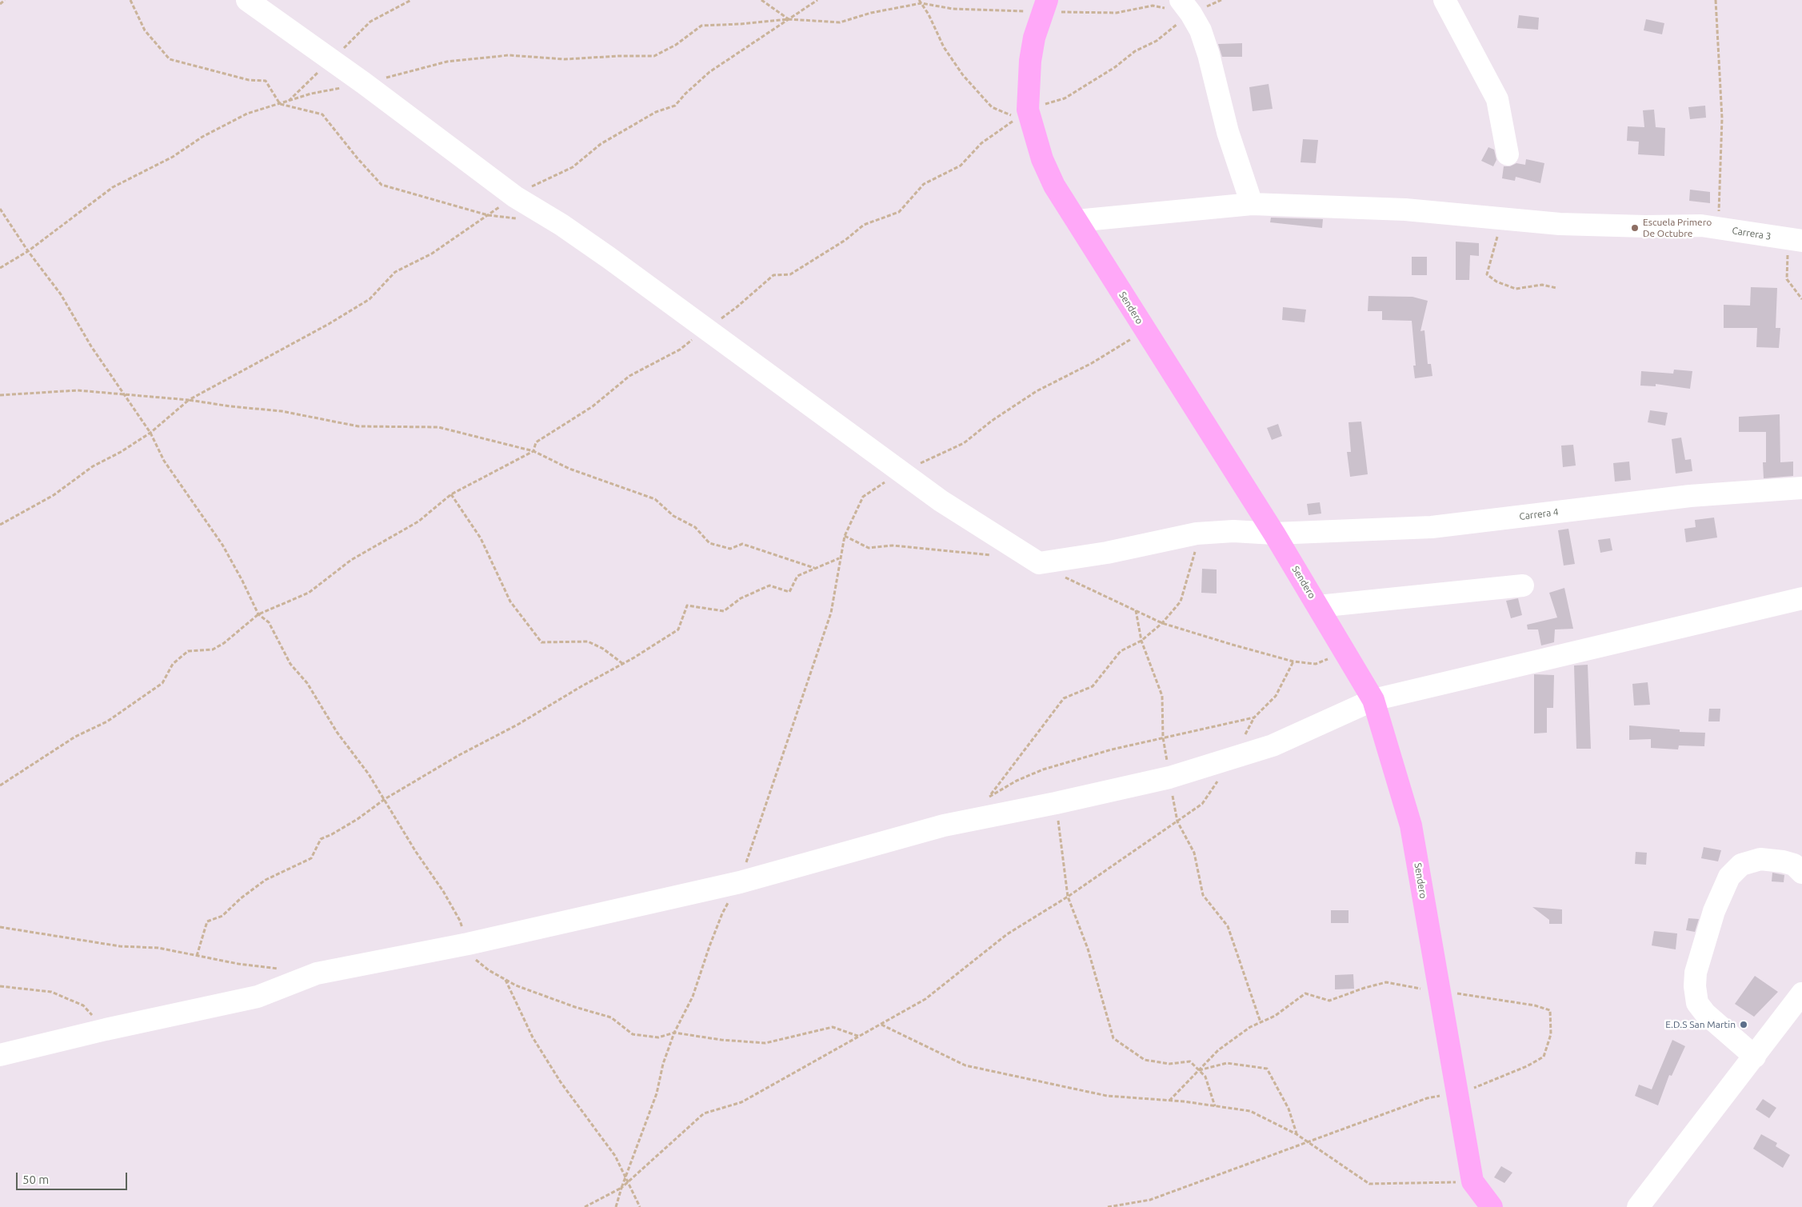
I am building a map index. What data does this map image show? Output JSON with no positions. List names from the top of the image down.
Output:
{
  "streets": {
    "main road": ["Sendero"],
    "street": ["Carrera 3", "Carrera 4"]
  },
  "crossings": [
    ["Carrera 3", "Sendero"],
    ["Sendero", "Carrera 4"]
  ],
  "places": ["Escuela Primero De Octubre", "E.D.S San Martin"],
  "scale_bar": "50 m"
}
